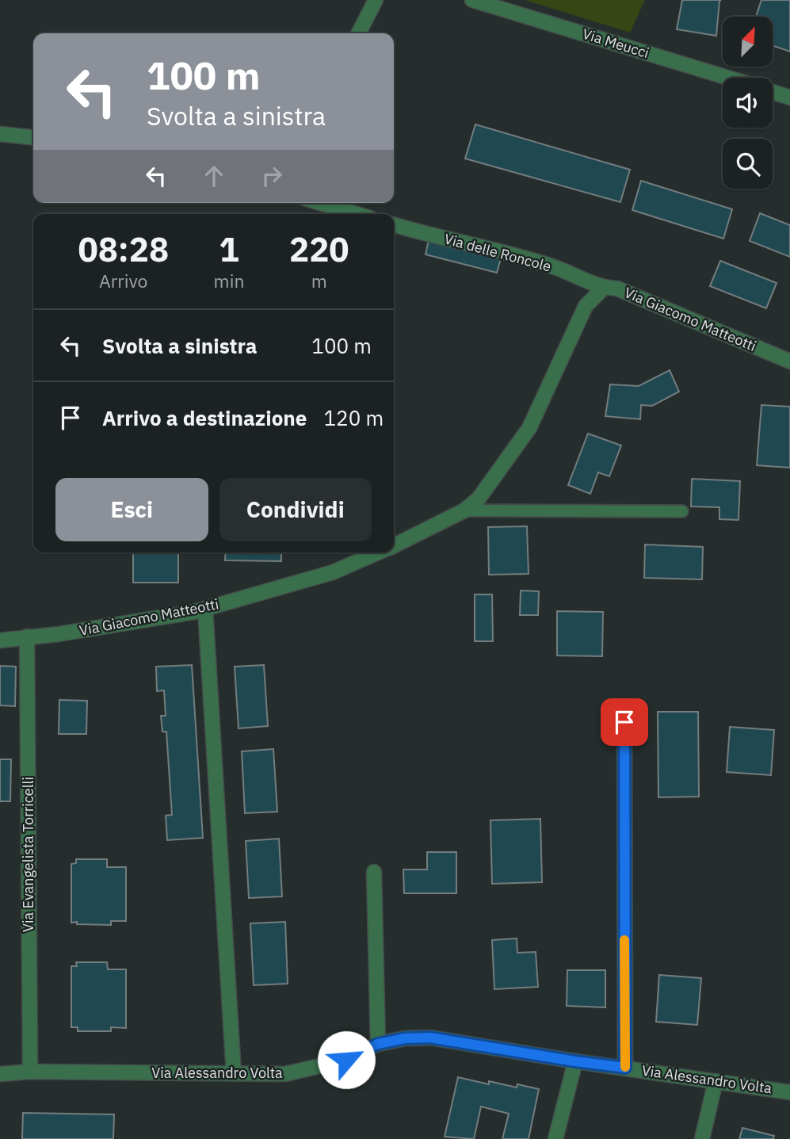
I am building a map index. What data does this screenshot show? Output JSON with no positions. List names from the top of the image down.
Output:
{
  "streets": {
    "street": [
      "Via Meucci",
      "Via delle Roncole",
      "Via Giacomo Matteotti",
      "Via Evangelista Torricelli",
      "Via Alessandro Volta"
    ]
  },
  "crossings": [
    ["Via delle Roncole", "Via Giacomo Matteotti"],
    ["Via Giacomo Matteotti", "Via Evangelista Torricelli"],
    ["Via Evangelista Torricelli", "Via Alessandro Volta"]
  ],
  "north": "top right",
  "page": {
    "turn": ["100 m", "Svolta a sinistra"],
    "eta": [
      "08:28",
      "Arrivo",
      "1",
      "min",
      "220",
      "m"
    ],
    "list": [
      {
        "name": "Svolta a sinistra",
        "value": "100 m"
      },
      {
        "name": "Arrivo a destinazione",
        "value": "120 m"
      }
    ],
    "buttons": ["Esci", "Condividi"]
  }
}
